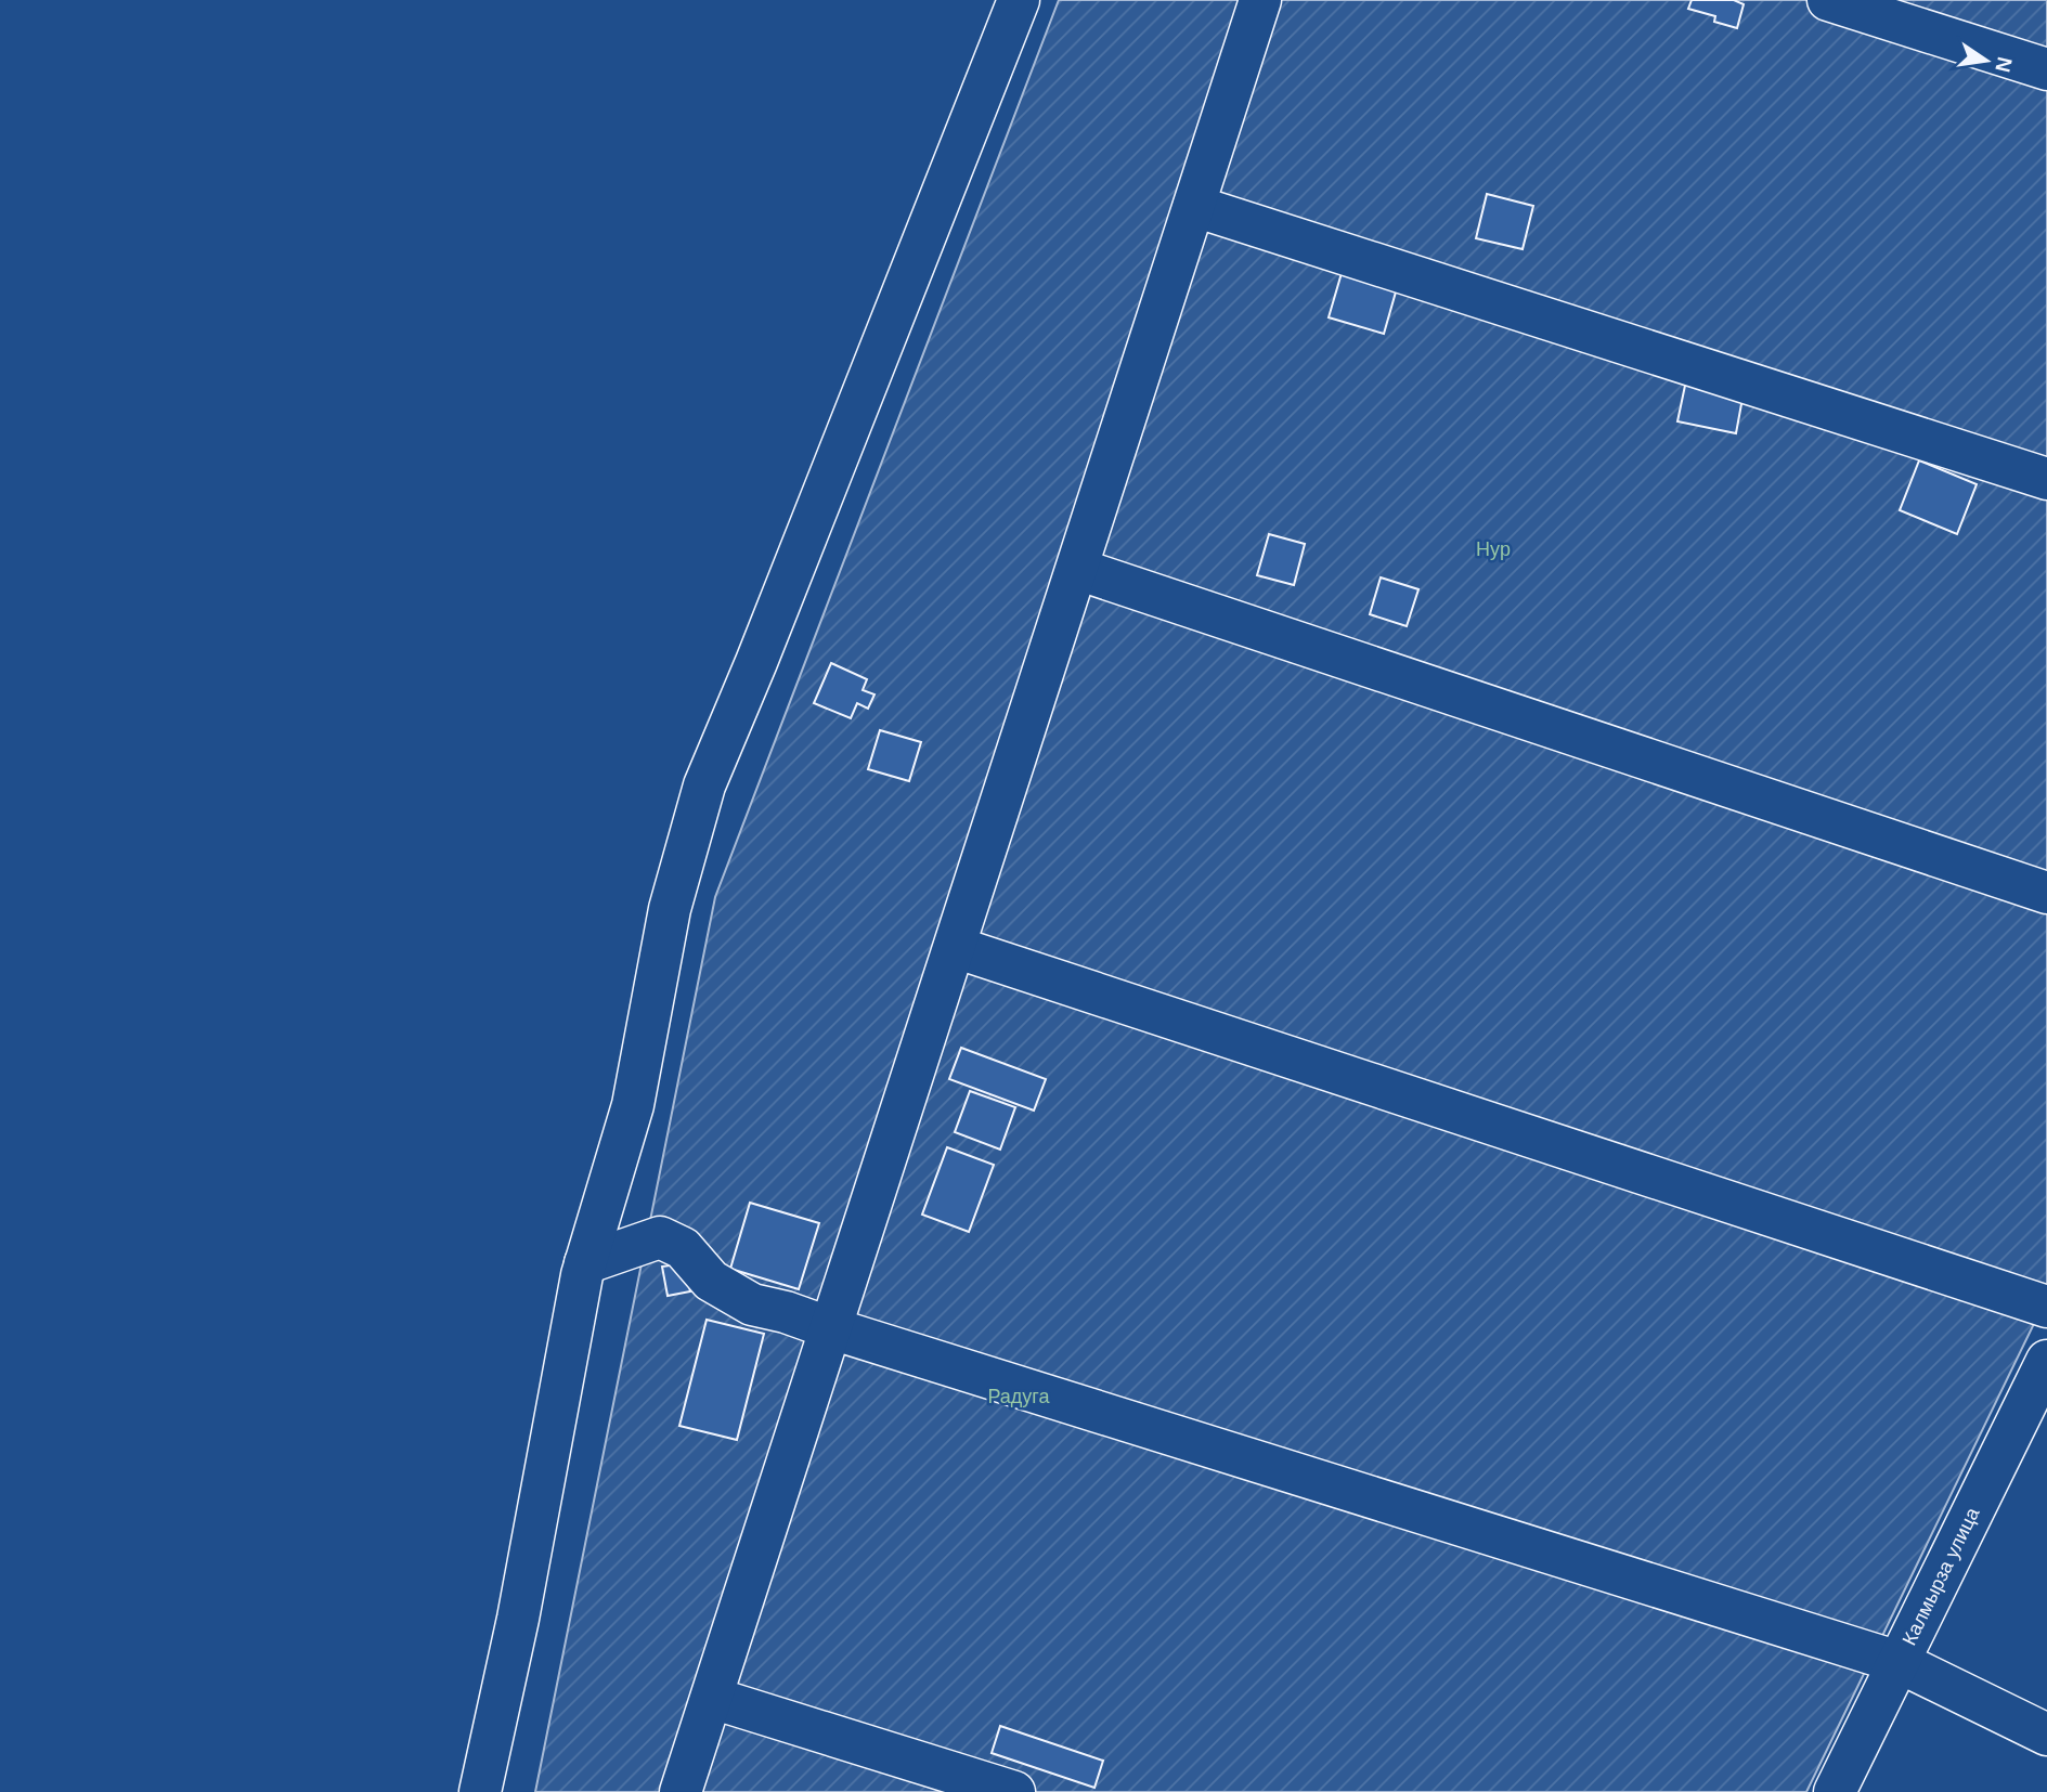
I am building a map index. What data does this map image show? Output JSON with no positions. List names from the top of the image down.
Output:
{
  "streets": {
    "street": ["Калмырза улица"]
  },
  "parks": ["Нур", "Радуга"],
  "north": "right"
}
